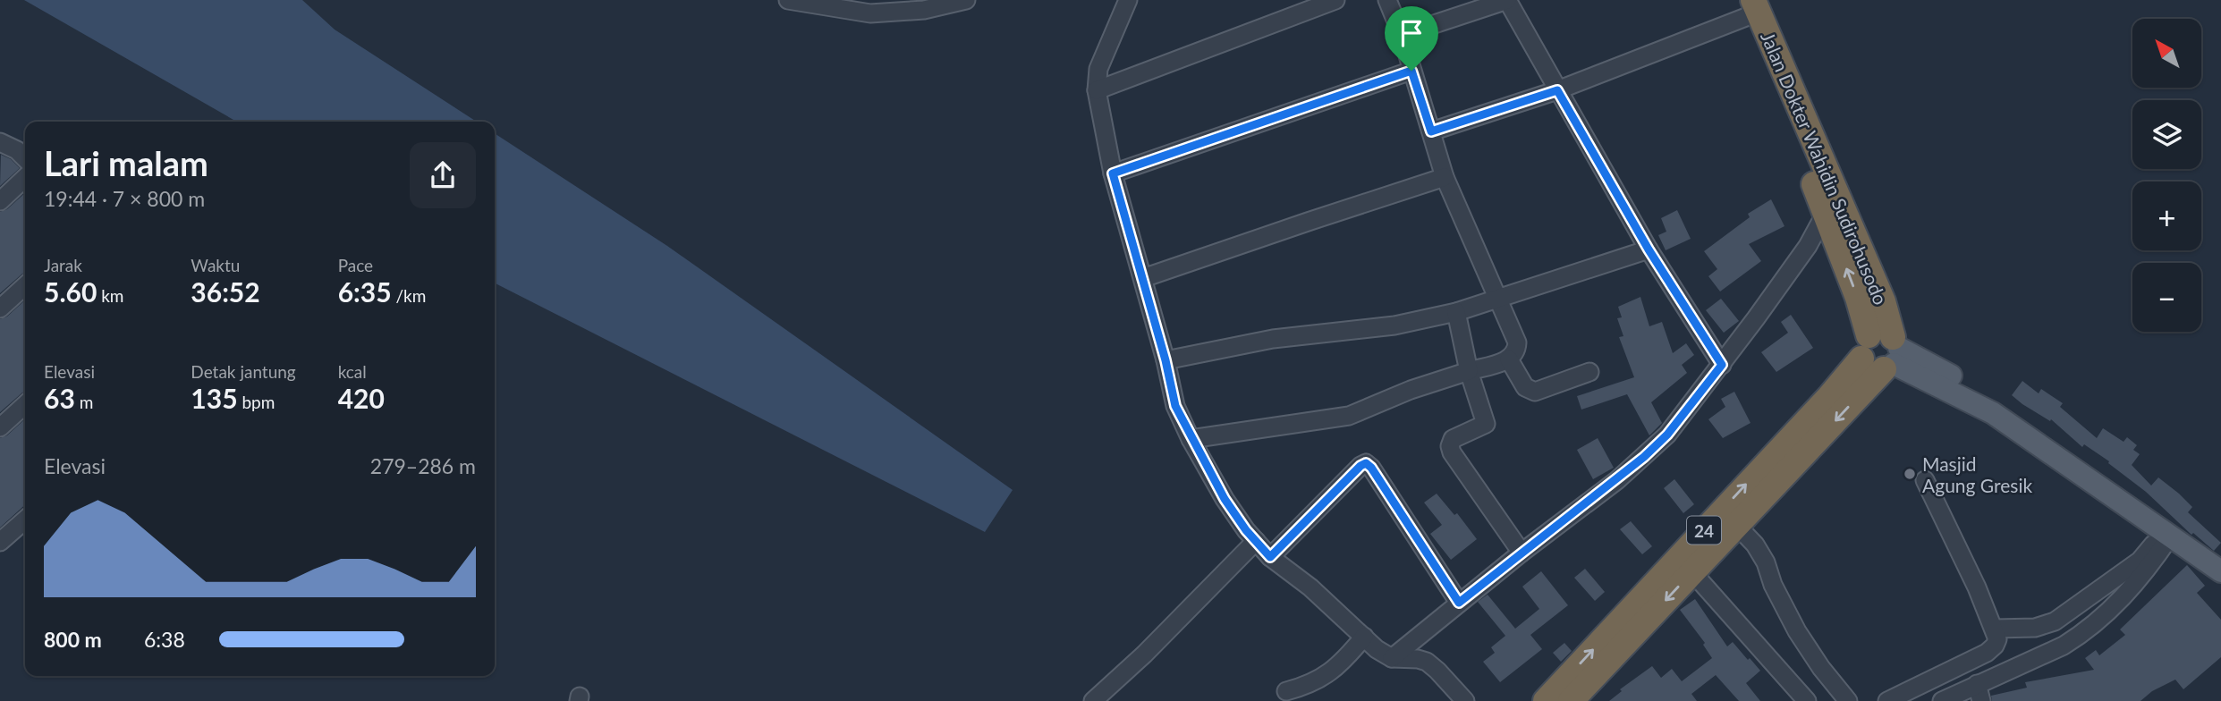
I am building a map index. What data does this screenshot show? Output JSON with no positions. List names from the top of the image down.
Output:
{
  "streets": {
    "highway": ["Jalan Dokter Wahidin Sudirohusodo", "24"]
  },
  "crossings": [
    ["Jalan Dokter Wahidin Sudirohusodo", "24"]
  ],
  "places": ["Masjid Agung Gresik"],
  "north": "top left",
  "page": {
    "map_buttons": ["+", "−"],
    "heading": ["Lari malam", "19:44 · 7 × 800 m"],
    "stats": [
      ["Jarak", "5.60 km"],
      ["Waktu", "36:52"],
      ["Pace", "6:35 /km"],
      ["Elevasi", "63 m"],
      ["Detak jantung", "135 bpm"],
      ["kcal", "420"]
    ],
    "chart": ["Elevasi", "279–286 m"],
    "list": [
      {
        "name": "800 m",
        "note": "6:38"
      }
    ]
  }
}
